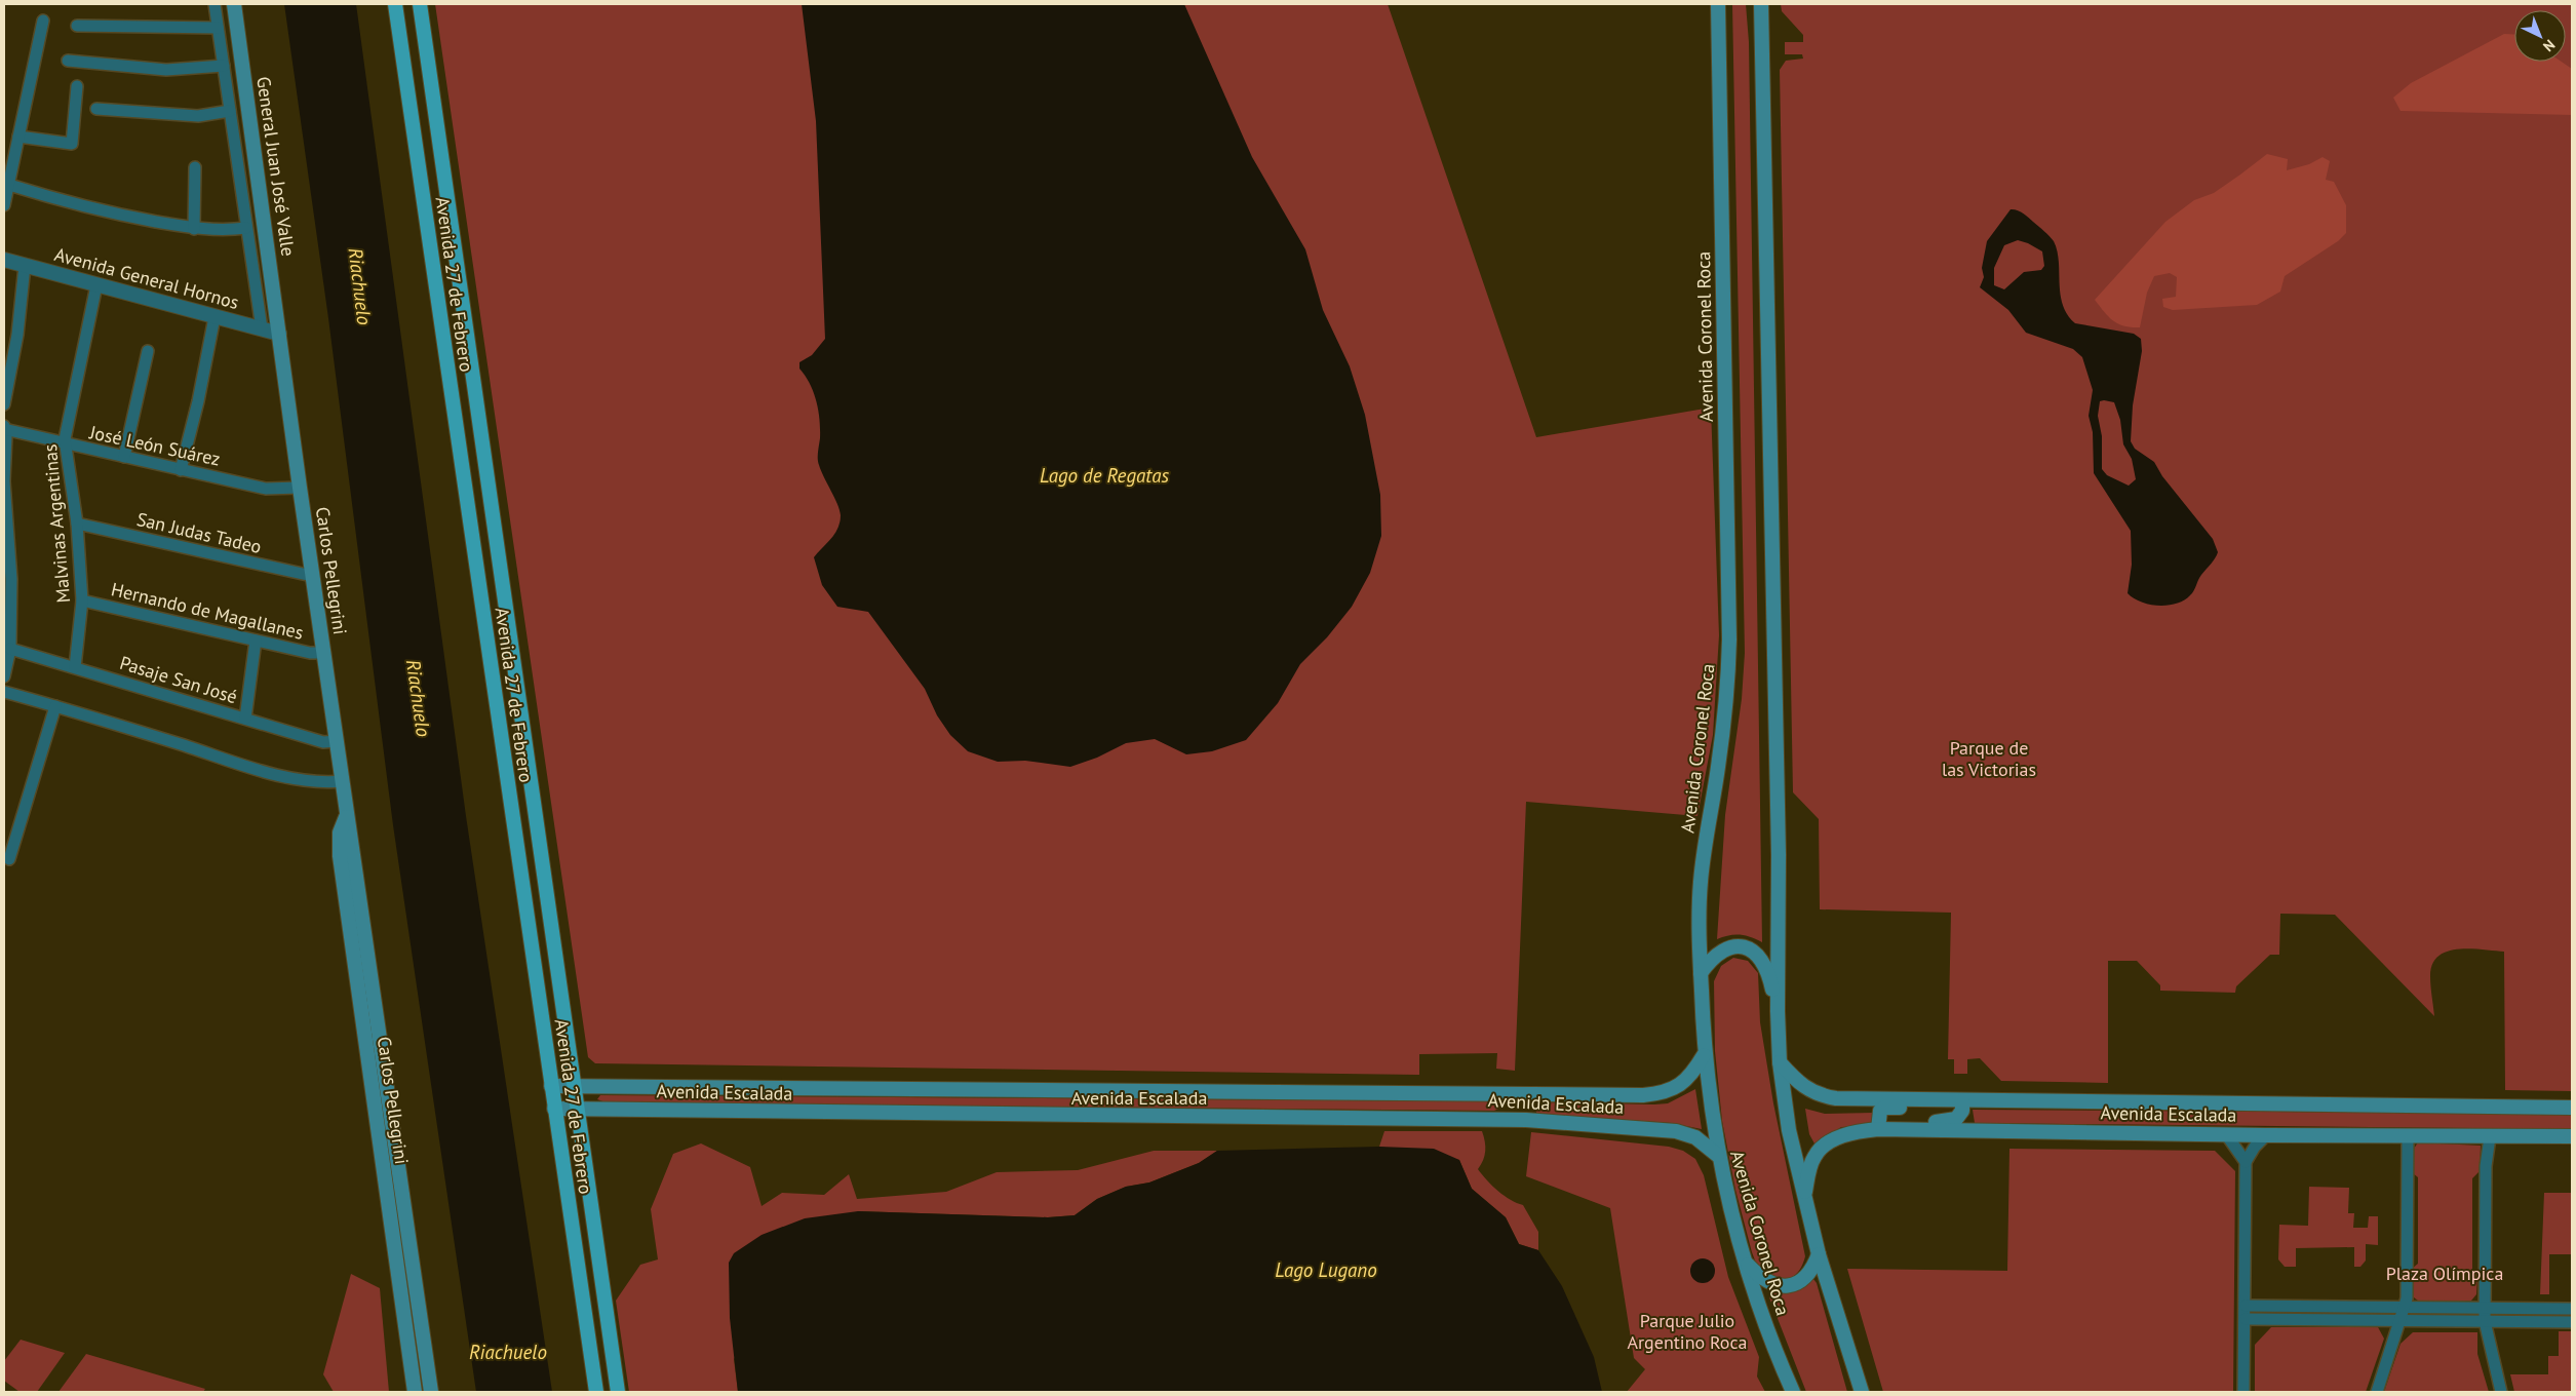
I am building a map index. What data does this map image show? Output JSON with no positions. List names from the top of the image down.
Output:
{
  "streets": {
    "main road": [
      "General Juan José Valle",
      "Avenida 27 de Febrero",
      "Avenida Coronel Roca",
      "Carlos Pellegrini",
      "Avenida Escalada"
    ],
    "street": [
      "Avenida General Hornos",
      "José León Suárez",
      "Malvinas Argentinas",
      "San Judas Tadeo",
      "Hernando de Magallanes",
      "Pasaje San José"
    ]
  },
  "crossings": [
    ["General Juan José Valle", "Avenida General Hornos"],
    ["General Juan José Valle", "Carlos Pellegrini"],
    ["Avenida General Hornos", "Malvinas Argentinas"],
    ["Avenida General Hornos", "Carlos Pellegrini"],
    ["Avenida 27 de Febrero", "Avenida Escalada"],
    ["Avenida Coronel Roca", "Avenida Escalada"],
    ["José León Suárez", "Malvinas Argentinas"],
    ["José León Suárez", "Carlos Pellegrini"],
    ["Malvinas Argentinas", "San Judas Tadeo"],
    ["Malvinas Argentinas", "Hernando de Magallanes"],
    ["Malvinas Argentinas", "Pasaje San José"],
    ["San Judas Tadeo", "Carlos Pellegrini"],
    ["Carlos Pellegrini", "Hernando de Magallanes"],
    ["Carlos Pellegrini", "Pasaje San José"]
  ],
  "water": ["Riachuelo", "Lago de Regatas", "Lago Lugano"],
  "parks": ["Parque de las Victorias", "Plaza Olímpica", "Parque Julio Argentino Roca"],
  "north": "bottom right"
}
